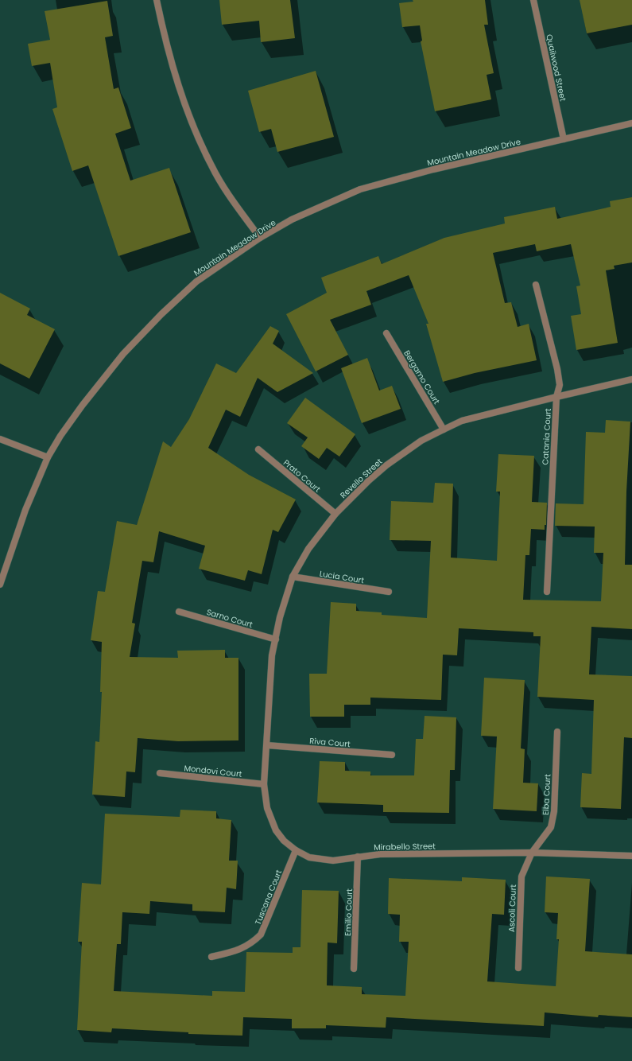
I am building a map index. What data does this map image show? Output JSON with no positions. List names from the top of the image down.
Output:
{
  "streets": {
    "street": [
      "Quailwood Street",
      "Mountain Meadow Drive",
      "Bergamo Court",
      "Catania Court",
      "Prato Court",
      "Revello Street",
      "Lucia Court",
      "Sarno Court",
      "Riva Court",
      "Mondovi Court",
      "Elba Court",
      "Mirabello Street",
      "Tuscana Court",
      "Ascoli Court",
      "Emilio Court"
    ]
  },
  "crossings": [
    ["Quailwood Street", "Mountain Meadow Drive"],
    ["Bergamo Court", "Revello Street"],
    ["Catania Court", "Revello Street"],
    ["Prato Court", "Revello Street"],
    ["Revello Street", "Lucia Court"],
    ["Revello Street", "Sarno Court"],
    ["Revello Street", "Riva Court"],
    ["Revello Street", "Mirabello Street"],
    ["Riva Court", "Mirabello Street"],
    ["Mondovi Court", "Mirabello Street"],
    ["Elba Court", "Mirabello Street"],
    ["Elba Court", "Ascoli Court"],
    ["Mirabello Street", "Tuscana Court"],
    ["Mirabello Street", "Ascoli Court"],
    ["Mirabello Street", "Emilio Court"]
  ]
}
